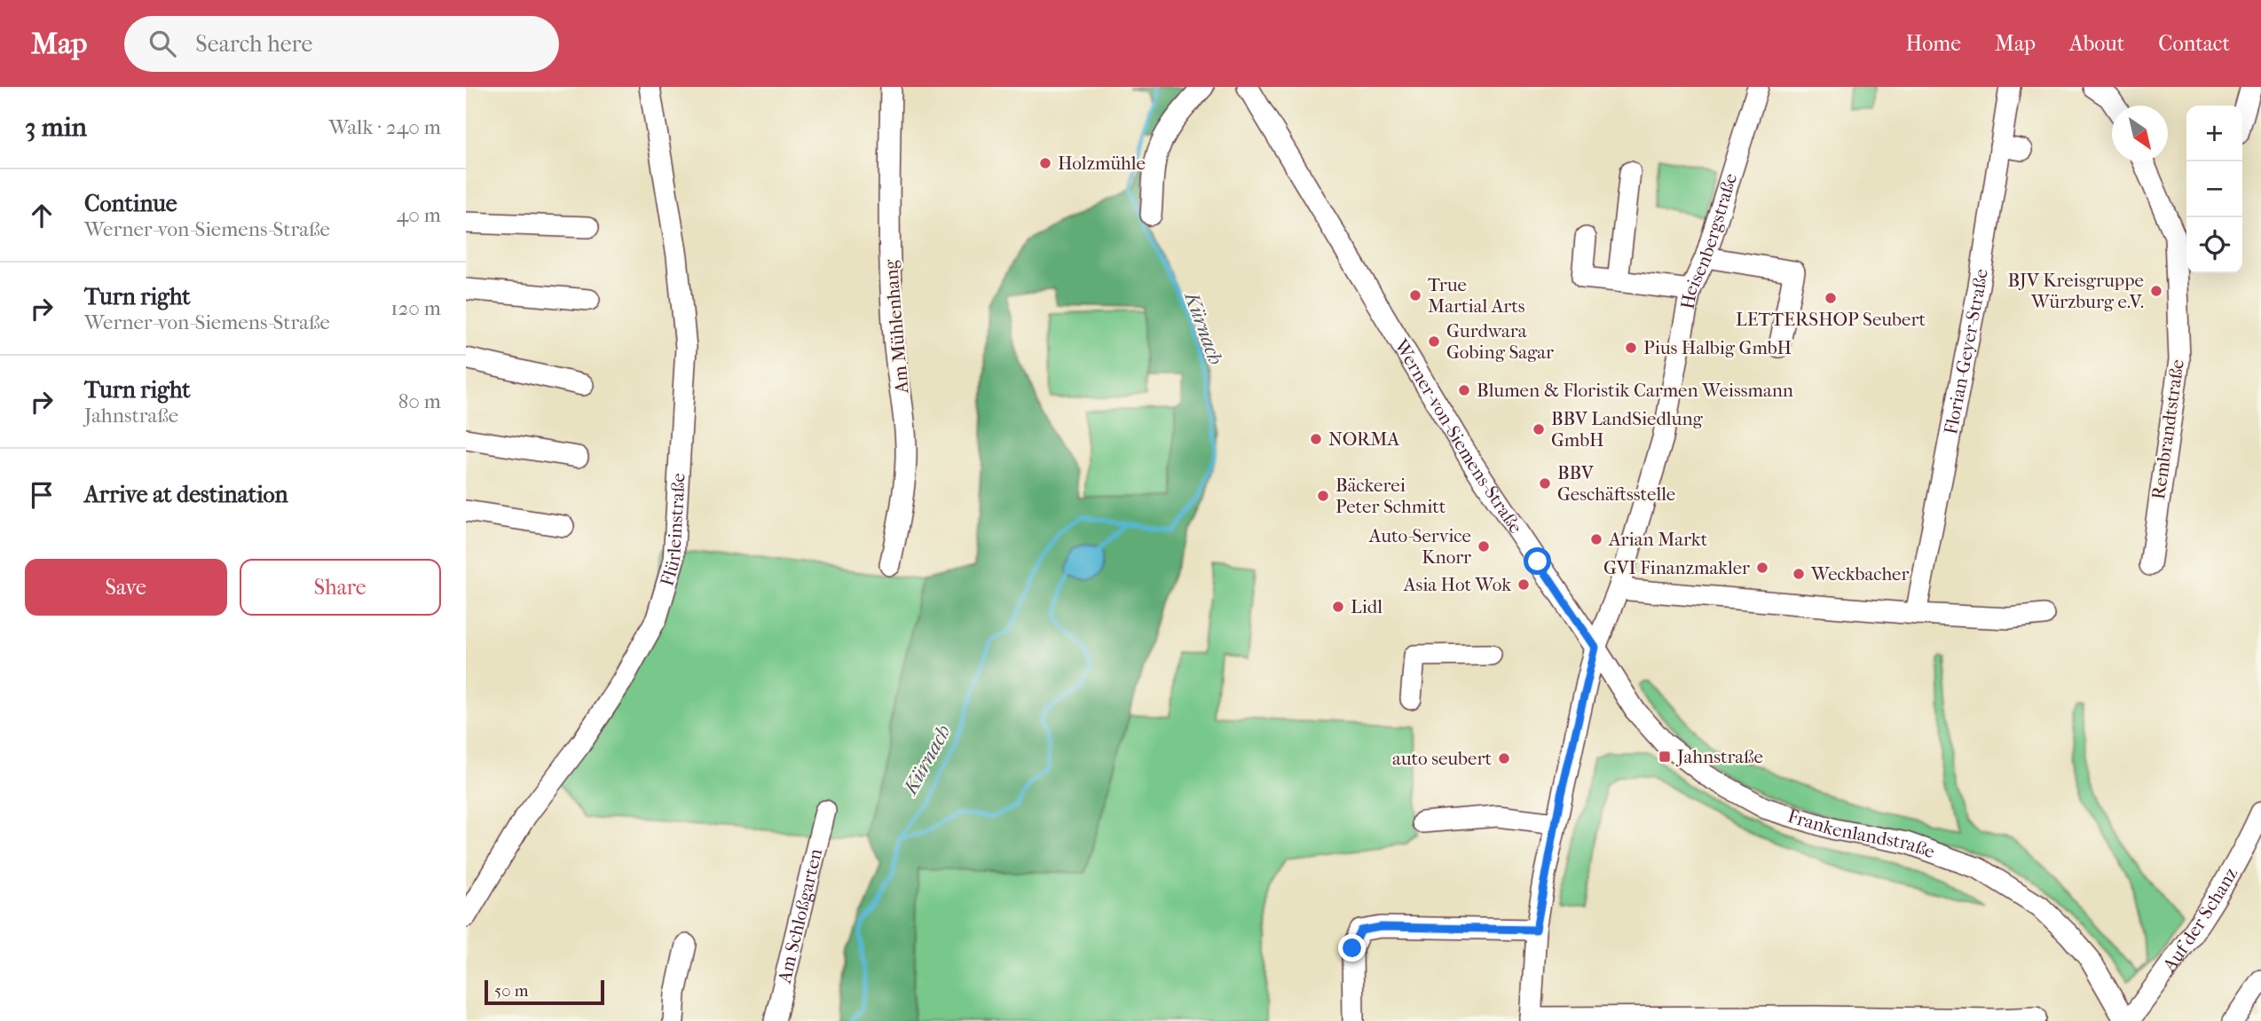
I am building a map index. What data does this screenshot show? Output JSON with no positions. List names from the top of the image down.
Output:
{
  "streets": {
    "street": [
      "Heisenbergstraße",
      "Am Mühlenhang",
      "Florian-Geyer-Straße",
      "Rembrandtstraße",
      "Werner-von-Siemens-Straße",
      "Flürleinstraße",
      "Frankenlandstraße",
      "Am Schloßgarten",
      "Auf der Schanz"
    ]
  },
  "crossings": [
    ["Heisenbergstraße", "Werner-von-Siemens-Straße"],
    ["Heisenbergstraße", "Frankenlandstraße"],
    ["Werner-von-Siemens-Straße", "Frankenlandstraße"],
    ["Frankenlandstraße", "Auf der Schanz"]
  ],
  "water": ["Kürnach"],
  "places": {
    "other": [
      "Holzmühle",
      "BJV Kreisgruppe Würzburg e.V.",
      "True Martial Arts",
      "LETTERSHOP Seubert",
      "Gurdwara Gobing Sagar",
      "Pius Halbig GmbH",
      "Blumen & Floristik Carmen Weissmann",
      "BBV LandSiedlung GmbH",
      "NORMA",
      "BBV Geschäftsstelle",
      "Bäckerei Peter Schmitt",
      "Arian Markt",
      "Auto-Service Knorr",
      "GVI Finanzmakler",
      "Weckbacher",
      "Asia Hot Wok",
      "Lidl",
      "auto seubert"
    ],
    "transit": ["Jahnstraße"]
  },
  "scale_bar": "50 m",
  "north": "bottom right",
  "page": {
    "header": "Map",
    "search": "Search here",
    "nav": [
      "Home",
      "Map",
      "About",
      "Contact"
    ],
    "heading": ["3 min", "Walk · 240 m"],
    "map_buttons": ["+", "−"],
    "list": [
      ["Continue", "Werner-von-Siemens-Straße", "40 m"],
      ["Turn right", "Werner-von-Siemens-Straße", "120 m"],
      ["Turn right", "Jahnstraße", "80 m"],
      "Arrive at destination"
    ],
    "buttons": ["Save", "Share"],
    "scale": "50 m"
  }
}
